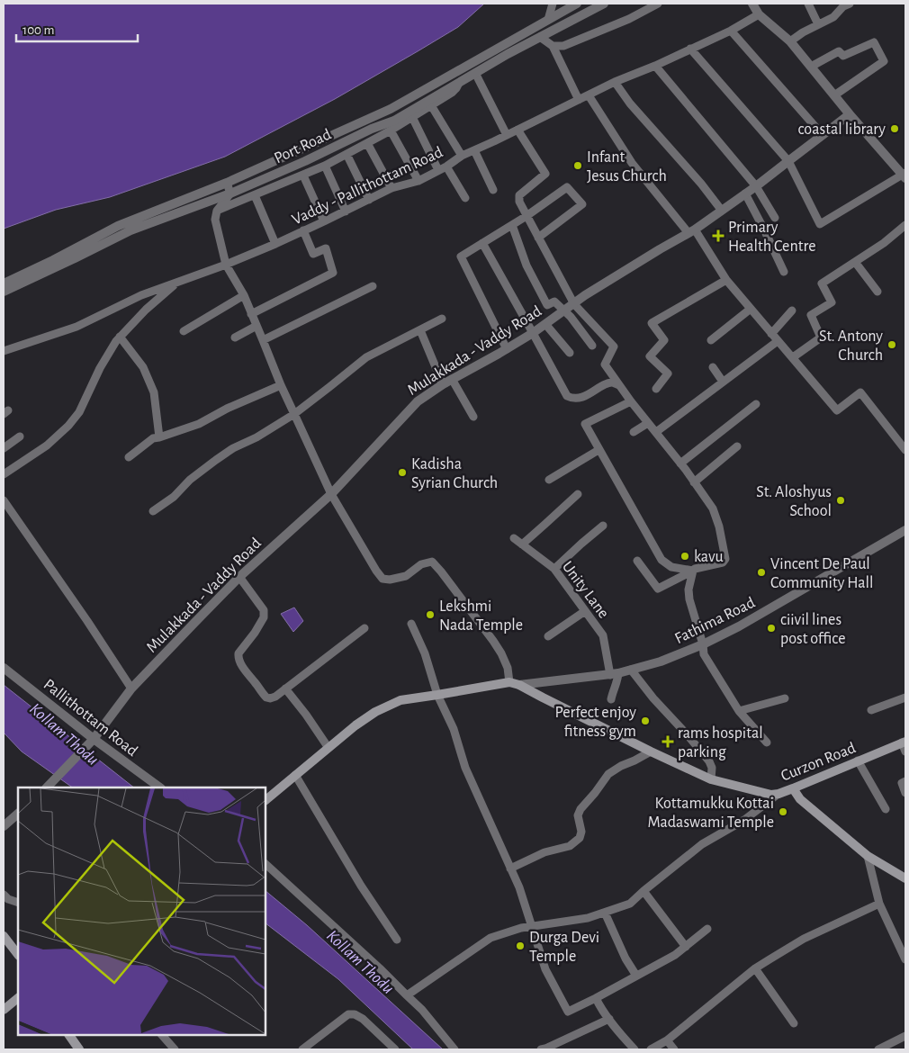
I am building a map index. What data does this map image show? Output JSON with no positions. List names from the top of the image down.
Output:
{
  "streets": {
    "main road": ["Curzon Road"],
    "street": [
      "Port Road",
      "Vaddy - Pallithottam Road",
      "Mulakkada - Vaddy Road",
      "Unity Lane",
      "Fathima Road",
      "Pallithottam Road"
    ]
  },
  "crossings": [
    ["Mulakkada - Vaddy Road", "Pallithottam Road"],
    ["Unity Lane", "Fathima Road"],
    ["Fathima Road", "Curzon Road"]
  ],
  "water": ["Kollam Thodu"],
  "places": {
    "other": [
      "coastal library",
      "Infant Jesus Church",
      "St. Antony Church",
      "Kadisha Syrian Church",
      "St. Aloshyus School",
      "kavu",
      "Vincent De Paul Community Hall",
      "Lekshmi Nada Temple",
      "ciivil lines post office",
      "Perfect enjoy fitness gym",
      "Kottamukku Kottai Madaswami Temple",
      "Durga Devi Temple"
    ],
    "health": ["Primary Health Centre", "rams hospital parking"]
  },
  "scale_bar": "100 m"
}
